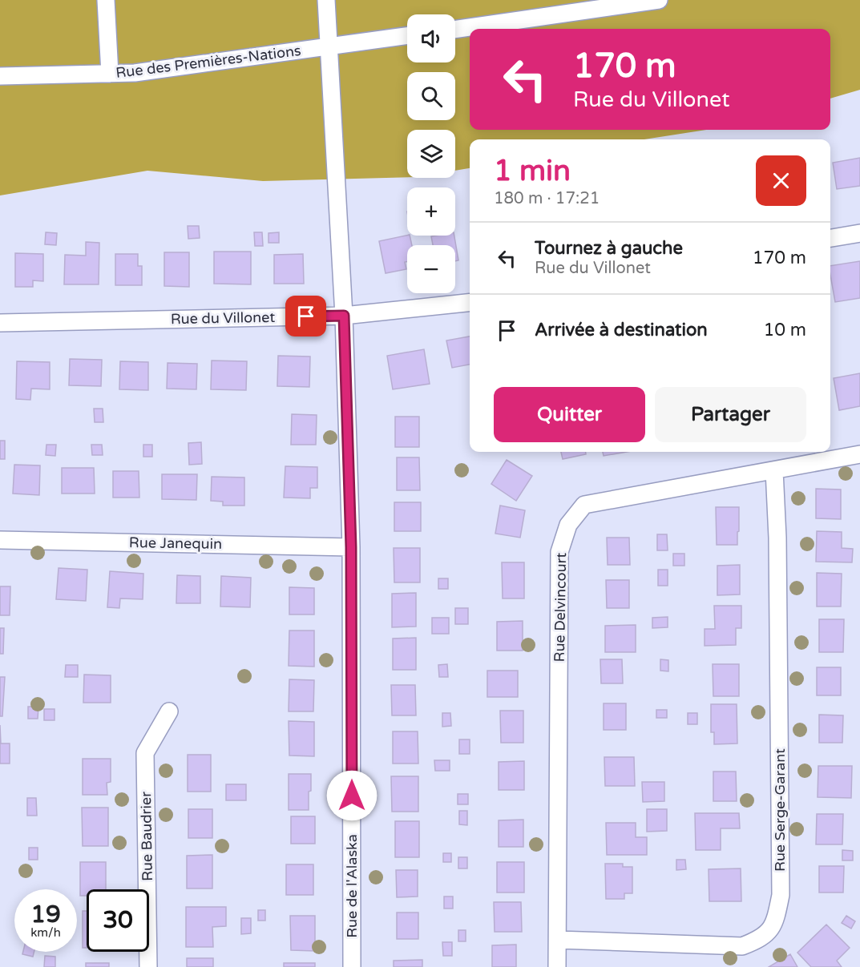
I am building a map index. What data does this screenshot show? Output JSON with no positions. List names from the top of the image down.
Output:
{
  "streets": {
    "street": [
      "Rue des Premières-Nations",
      "Rue du Villonet",
      "Rue Janequin",
      "Rue Delvincourt",
      "Rue Serge-Garant",
      "Rue Baudrier",
      "Rue de l'Alaska"
    ]
  },
  "crossings": [
    ["Rue des Premières-Nations", "Rue de l'Alaska"],
    ["Rue du Villonet", "Rue de l'Alaska"],
    ["Rue Janequin", "Rue de l'Alaska"],
    ["Rue Delvincourt", "Rue Serge-Garant"]
  ],
  "page": {
    "map_buttons": ["+", "−"],
    "turn": ["170 m", "Rue du Villonet"],
    "heading": ["1 min", "180 m · 17:21"],
    "list": [
      {
        "name": "Tournez à gauche",
        "note": "Rue du Villonet",
        "value": "170 m"
      },
      {
        "name": "Arrivée à destination",
        "value": "10 m"
      }
    ],
    "buttons": ["Quitter", "Partager"],
    "speed": "19 km/h",
    "limit": "30"
  }
}
